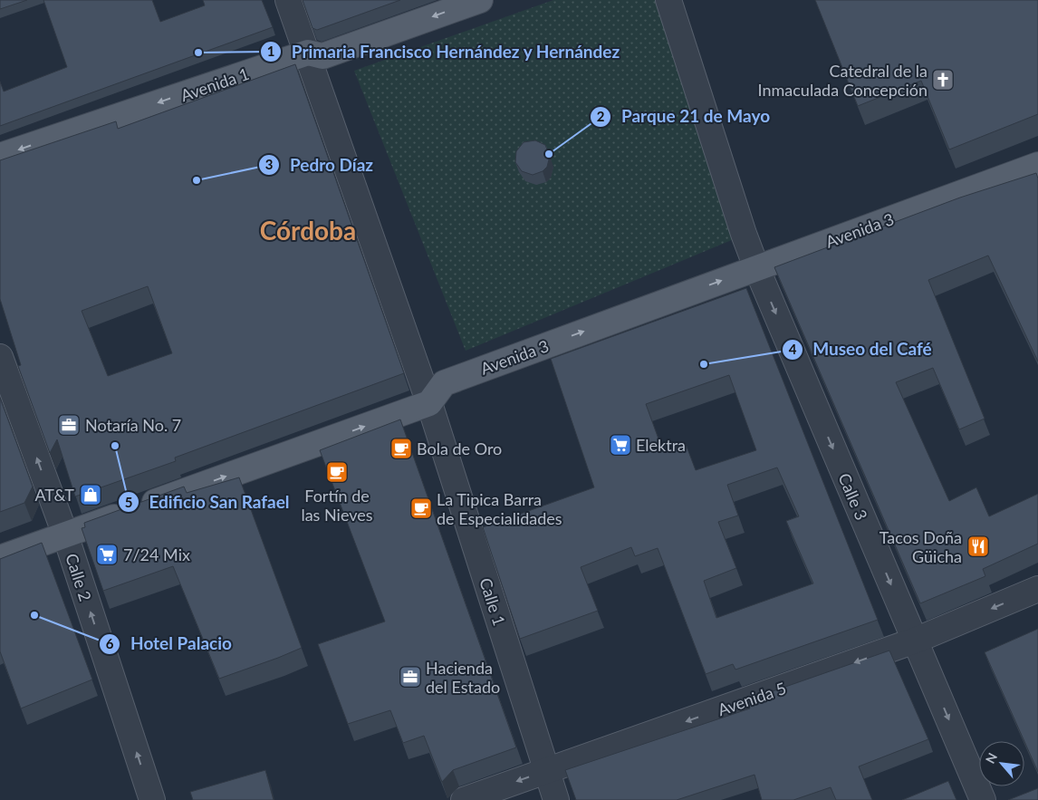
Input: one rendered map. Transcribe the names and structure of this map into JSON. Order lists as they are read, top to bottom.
{
  "streets": {
    "main road": ["Avenida 1", "Avenida 3"],
    "street": [
      "Calle 3",
      "Calle 2",
      "Calle 1",
      "Avenida 5"
    ]
  },
  "crossings": [
    ["Avenida 1", "Calle 1"],
    ["Avenida 3", "Calle 3"],
    ["Avenida 3", "Calle 1"],
    ["Calle 3", "Avenida 5"],
    ["Calle 1", "Avenida 5"]
  ],
  "one_way": [
    "Avenida 1",
    "Avenida 3",
    "Calle 3",
    "Calle 2",
    "Avenida 5"
  ],
  "districts": ["Córdoba"],
  "places": {
    "other": [
      "Primaria Francisco Hernández y Hernández",
      "Parque 21 de Mayo",
      "Pedro Díaz",
      "Museo del Café",
      "Edificio San Rafael",
      "Hotel Palacio"
    ],
    "church": ["Catedral de la Inmaculada Concepción"],
    "office": ["Notaría No. 7", "Hacienda del Estado"],
    "supermarket": ["Elektra", "7/24 Mix"],
    "cafe": ["Bola de Oro", "Fortín de las Nieves", "La Tipica Barra de Especialidades"],
    "shop": ["AT&T"],
    "restaurant": ["Tacos Doña Güicha"]
  },
  "north": "top left"
}
